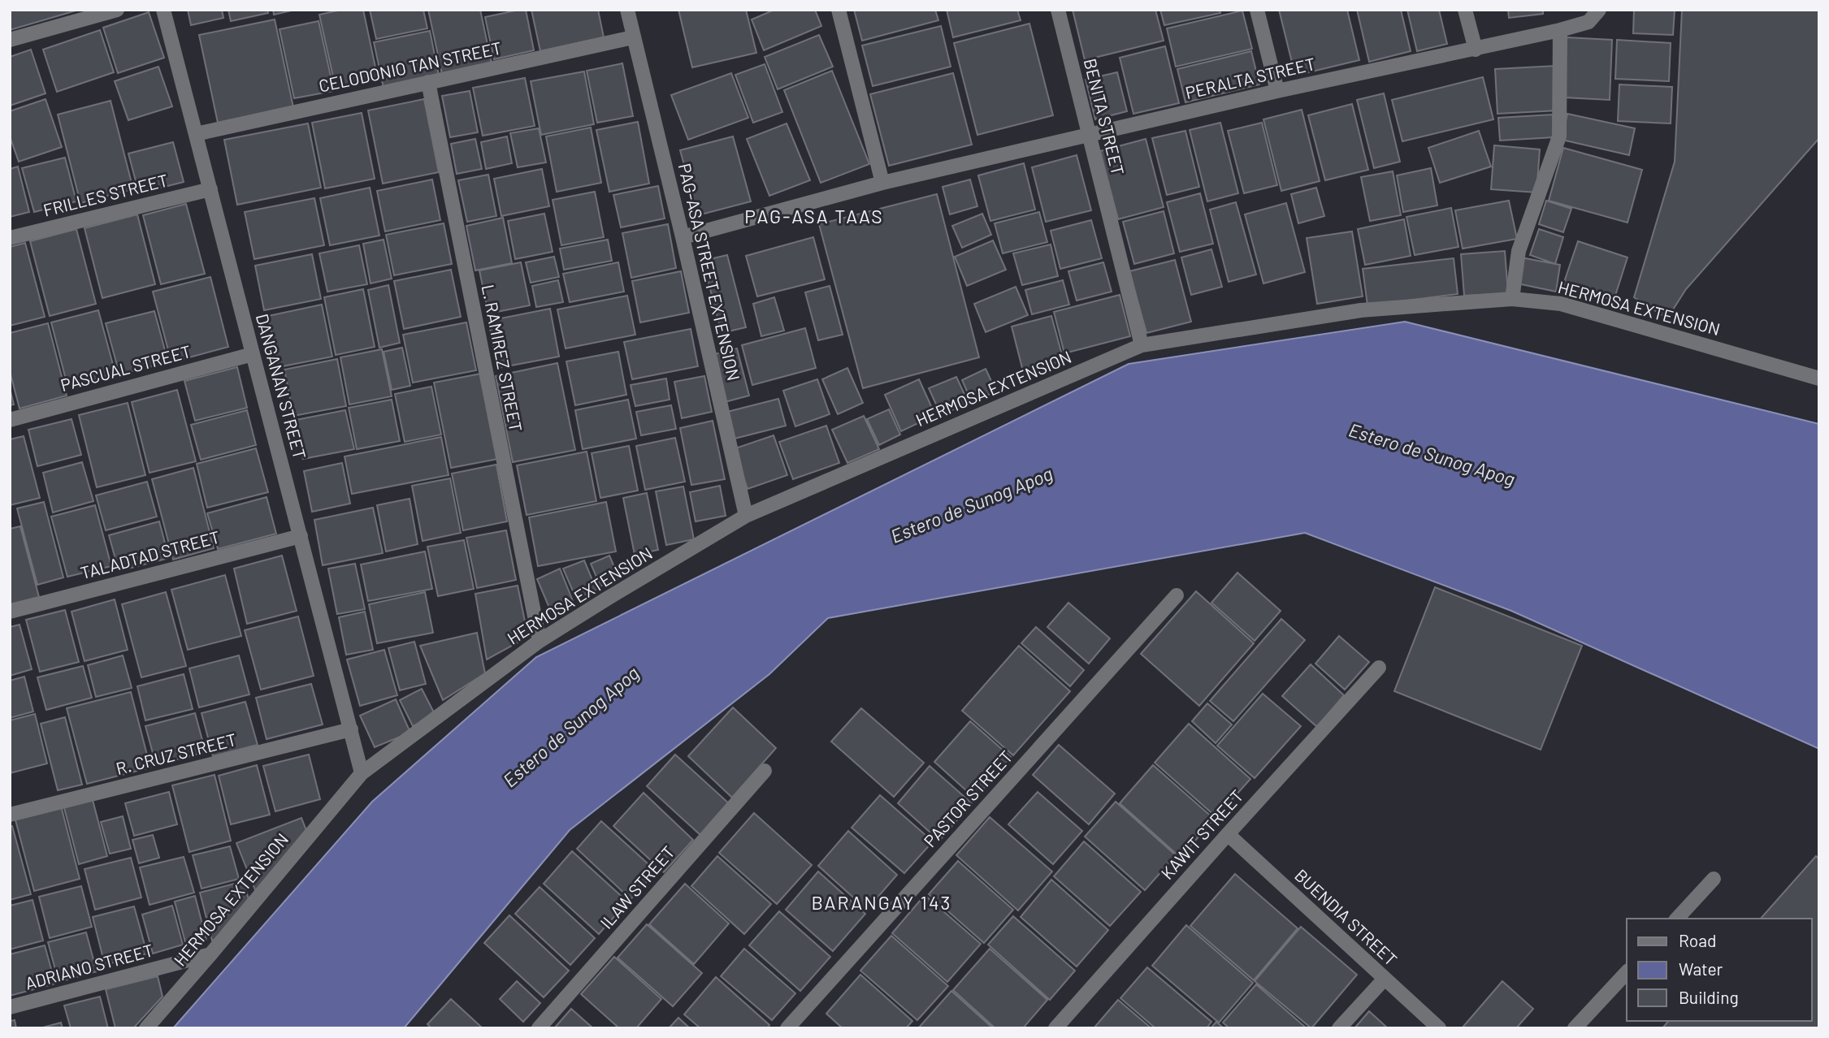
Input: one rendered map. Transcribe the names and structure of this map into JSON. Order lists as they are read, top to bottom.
{
  "streets": {
    "street": [
      "CELODONIO TAN STREET",
      "PERALTA STREET",
      "BENITA STREET",
      "FRILLES STREET",
      "PAG-ASA STREET EXTENSION",
      "HERMOSA EXTENSION",
      "L. RAMIREZ STREET",
      "PASCUAL STREET",
      "DANGANAN STREET",
      "TALADTAD STREET",
      "R. CRUZ STREET",
      "PASTOR STREET",
      "KAWIT STREET",
      "ILAW STREET",
      "BUENDIA STREET",
      "ADRIANO STREET"
    ]
  },
  "crossings": [
    ["CELODONIO TAN STREET", "PAG-ASA STREET EXTENSION"],
    ["CELODONIO TAN STREET", "L. RAMIREZ STREET"],
    ["CELODONIO TAN STREET", "DANGANAN STREET"],
    ["PERALTA STREET", "BENITA STREET"],
    ["PERALTA STREET", "PAG-ASA STREET EXTENSION"],
    ["BENITA STREET", "HERMOSA EXTENSION"],
    ["FRILLES STREET", "DANGANAN STREET"],
    ["PAG-ASA STREET EXTENSION", "HERMOSA EXTENSION"],
    ["HERMOSA EXTENSION", "L. RAMIREZ STREET"],
    ["HERMOSA EXTENSION", "DANGANAN STREET"],
    ["HERMOSA EXTENSION", "ADRIANO STREET"],
    ["PASCUAL STREET", "DANGANAN STREET"],
    ["DANGANAN STREET", "TALADTAD STREET"],
    ["DANGANAN STREET", "R. CRUZ STREET"],
    ["KAWIT STREET", "BUENDIA STREET"]
  ],
  "districts": ["PAG-ASA TAAS", "BARANGAY 143"],
  "water": ["Estero de Sunog Apog"],
  "legend": ["Road", "Water", "Building"]
}
